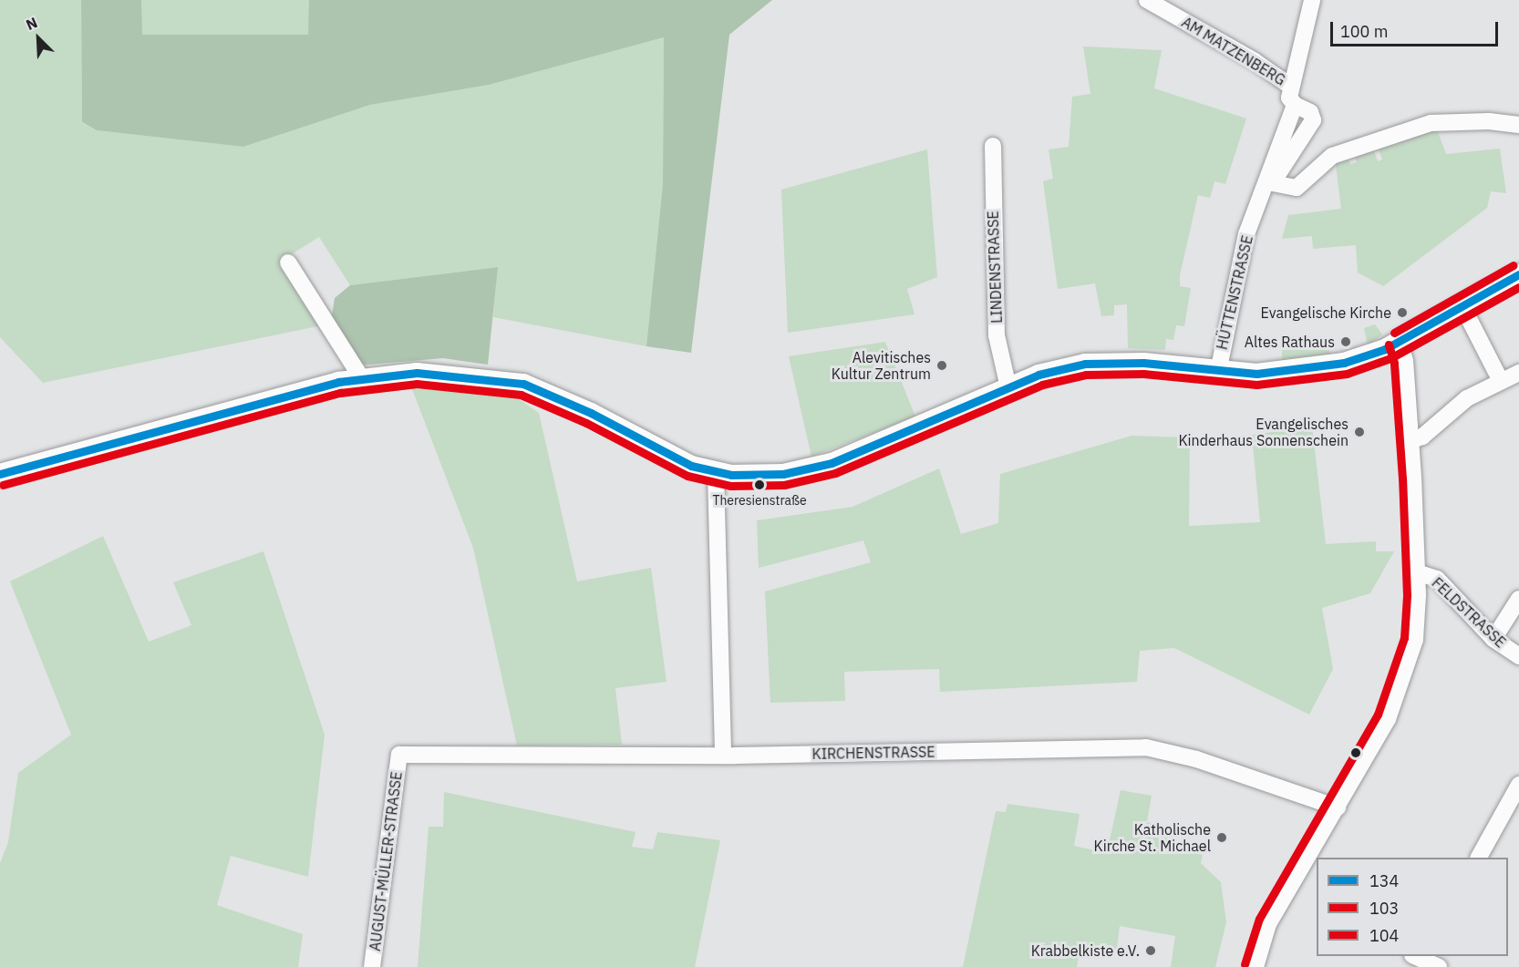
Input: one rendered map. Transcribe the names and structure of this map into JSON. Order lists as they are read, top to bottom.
{
  "streets": {
    "street": [
      "AM MATZENBERG",
      "LINDENSTRASSE",
      "HÜTTENSTRASSE",
      "FELDSTRASSE",
      "KIRCHENSTRASSE",
      "AUGUST-MÜLLER-STRASSE"
    ]
  },
  "crossings": [
    ["AM MATZENBERG", "HÜTTENSTRASSE"],
    ["KIRCHENSTRASSE", "AUGUST-MÜLLER-STRASSE"]
  ],
  "places": [
    "Evangelische Kirche",
    "Altes Rathaus",
    "Alevitisches Kultur Zentrum",
    "Evangelisches Kinderhaus Sonnenschein",
    "Theresienstraße",
    "Katholische Kirche St. Michael",
    "Krabbelkiste e.V."
  ],
  "lines": ["transit line 104", "transit line 134", "transit line 103"],
  "legend": ["134", "103", "104"],
  "scale_bar": "100 m",
  "north": "top left"
}
